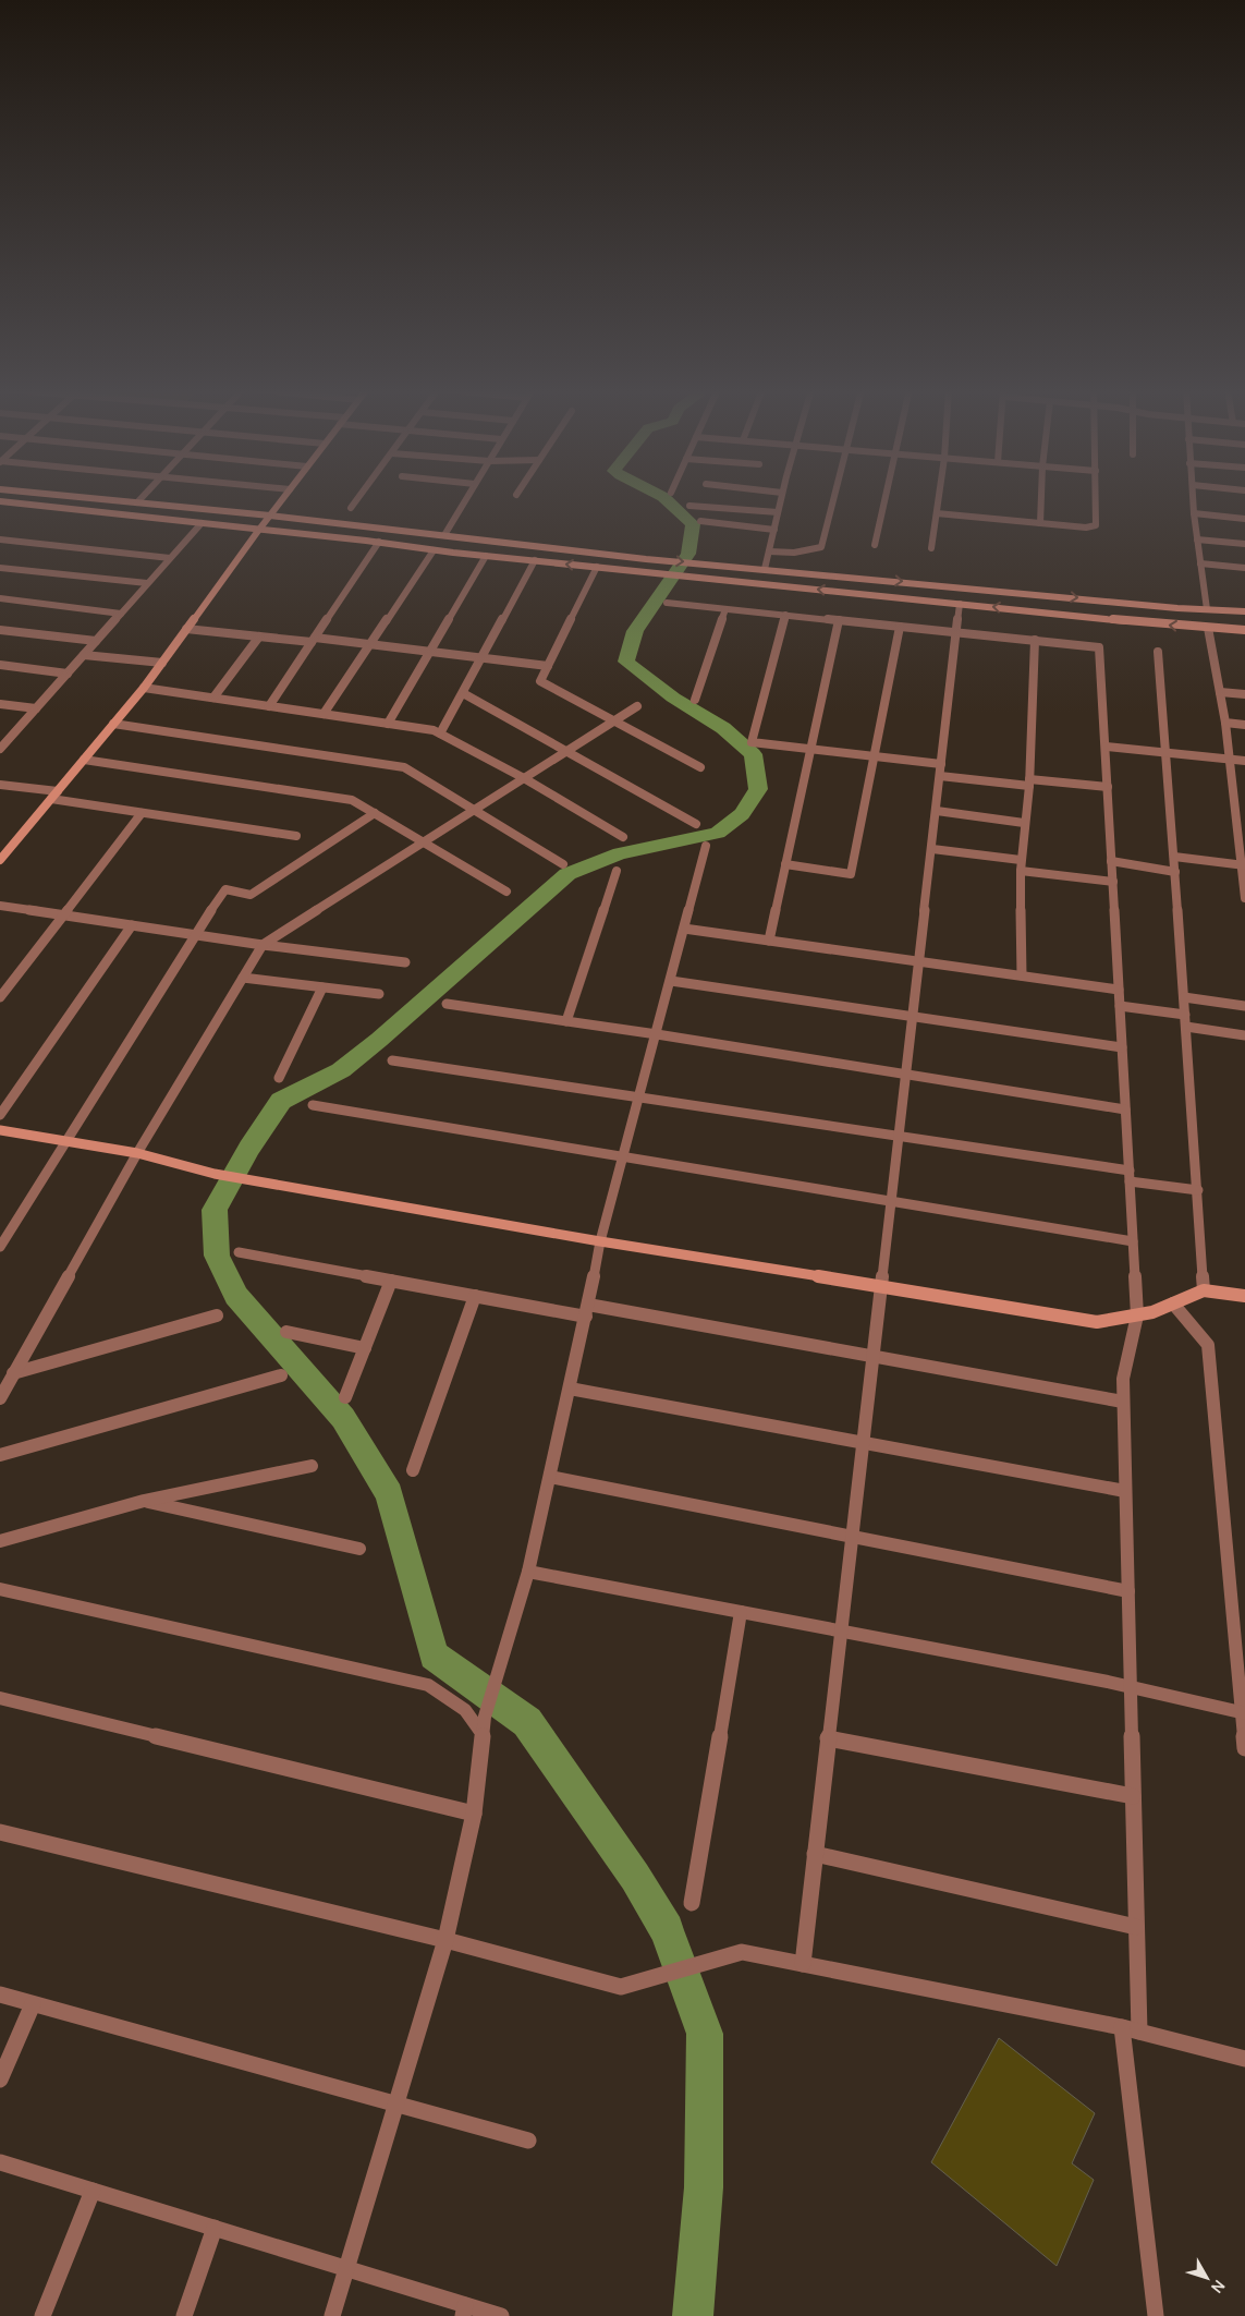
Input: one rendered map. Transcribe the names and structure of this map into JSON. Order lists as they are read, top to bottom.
{
  "north": "bottom right"
}
